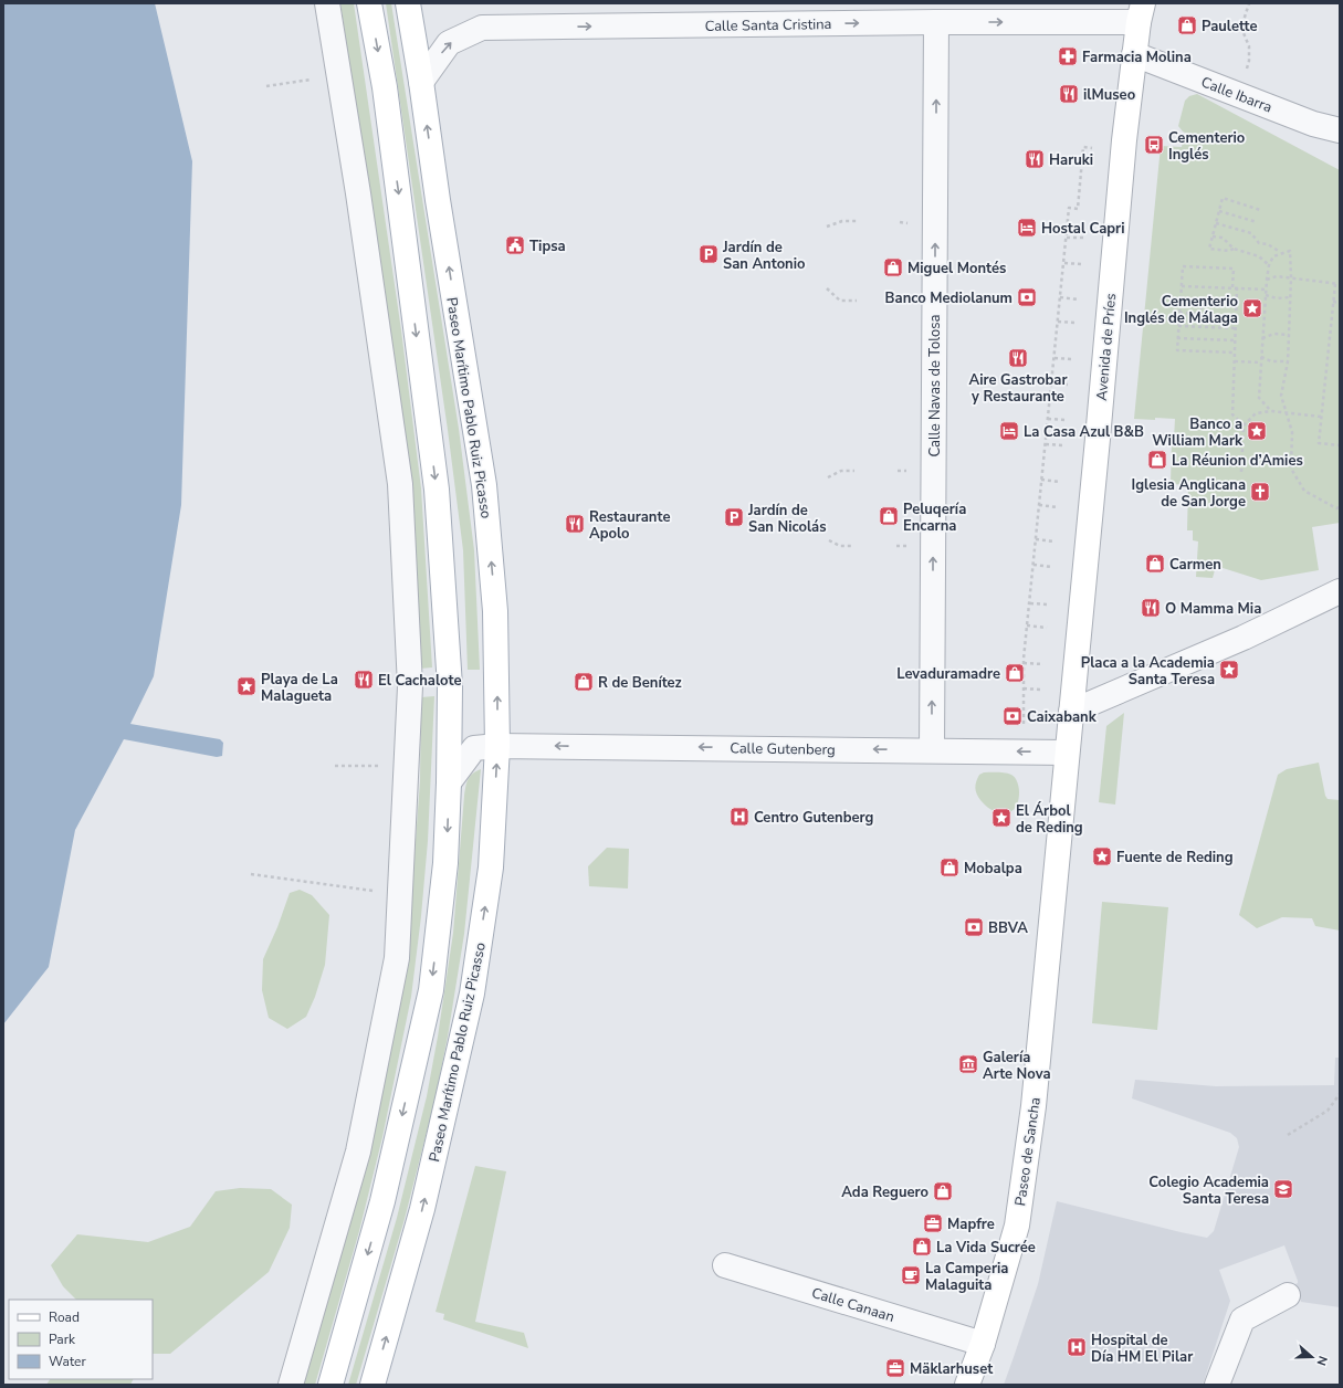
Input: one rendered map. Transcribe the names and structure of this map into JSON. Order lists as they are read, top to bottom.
{
  "streets": {
    "main road": ["Avenida de Príes", "Paseo Marítimo Pablo Ruiz Picasso", "Paseo de Sancha"],
    "street": [
      "Calle Santa Cristina",
      "Calle Ibarra",
      "Calle Navas de Tolosa",
      "Calle Gutenberg",
      "Calle Canaan"
    ]
  },
  "crossings": [
    ["Calle Santa Cristina", "Avenida de Príes"],
    ["Calle Santa Cristina", "Calle Navas de Tolosa"],
    ["Calle Santa Cristina", "Paseo Marítimo Pablo Ruiz Picasso"],
    ["Calle Ibarra", "Avenida de Príes"],
    ["Avenida de Príes", "Calle Gutenberg"],
    ["Avenida de Príes", "Paseo de Sancha"],
    ["Calle Navas de Tolosa", "Calle Gutenberg"],
    ["Paseo Marítimo Pablo Ruiz Picasso", "Calle Gutenberg"],
    ["Calle Gutenberg", "Paseo de Sancha"],
    ["Paseo de Sancha", "Calle Canaan"]
  ],
  "one_way": ["Calle Santa Cristina", "Calle Navas de Tolosa", "Calle Gutenberg"],
  "places": {
    "shop": [
      "Paulette",
      "Miguel Montés",
      "La Réunion d’Amies",
      "Peluqería Encarna",
      "Carmen",
      "Levaduramadre",
      "R de Benítez",
      "Mobalpa",
      "Ada Reguero",
      "La Vida Sucrée"
    ],
    "pharmacy": ["Farmacia Molina"],
    "restaurant": [
      "ilMuseo",
      "Haruki",
      "Aire Gastrobar y Restaurante",
      "Restaurante Apolo",
      "O Mamma Mia",
      "El Cachalote"
    ],
    "bus stop": ["Cementerio Inglés"],
    "hotel": ["Hostal Capri", "La Casa Azul B&B"],
    "public building": ["Tipsa"],
    "parking": ["Jardín de San Antonio", "Jardín de San Nicolás"],
    "bank": ["Banco Mediolanum", "Caixabank", "BBVA"],
    "place": [
      "Cementerio Inglés de Málaga",
      "Banco a William Mark",
      "Placa a la Academia Santa Teresa",
      "Playa de La Malagueta",
      "El Árbol de Reding",
      "Fuente de Reding"
    ],
    "church": ["Iglesia Anglicana de San Jorge"],
    "hospital": ["Centro Gutenberg", "Hospital de Día HM El Pilar"],
    "museum": ["Galería Arte Nova"],
    "school or university": ["Colegio Academia Santa Teresa"],
    "office": ["Mapfre", "Mäklarhuset"],
    "cafe": ["La Camperia Malaguita"]
  },
  "legend": ["Road", "Park", "Water"],
  "north": "right"
}
